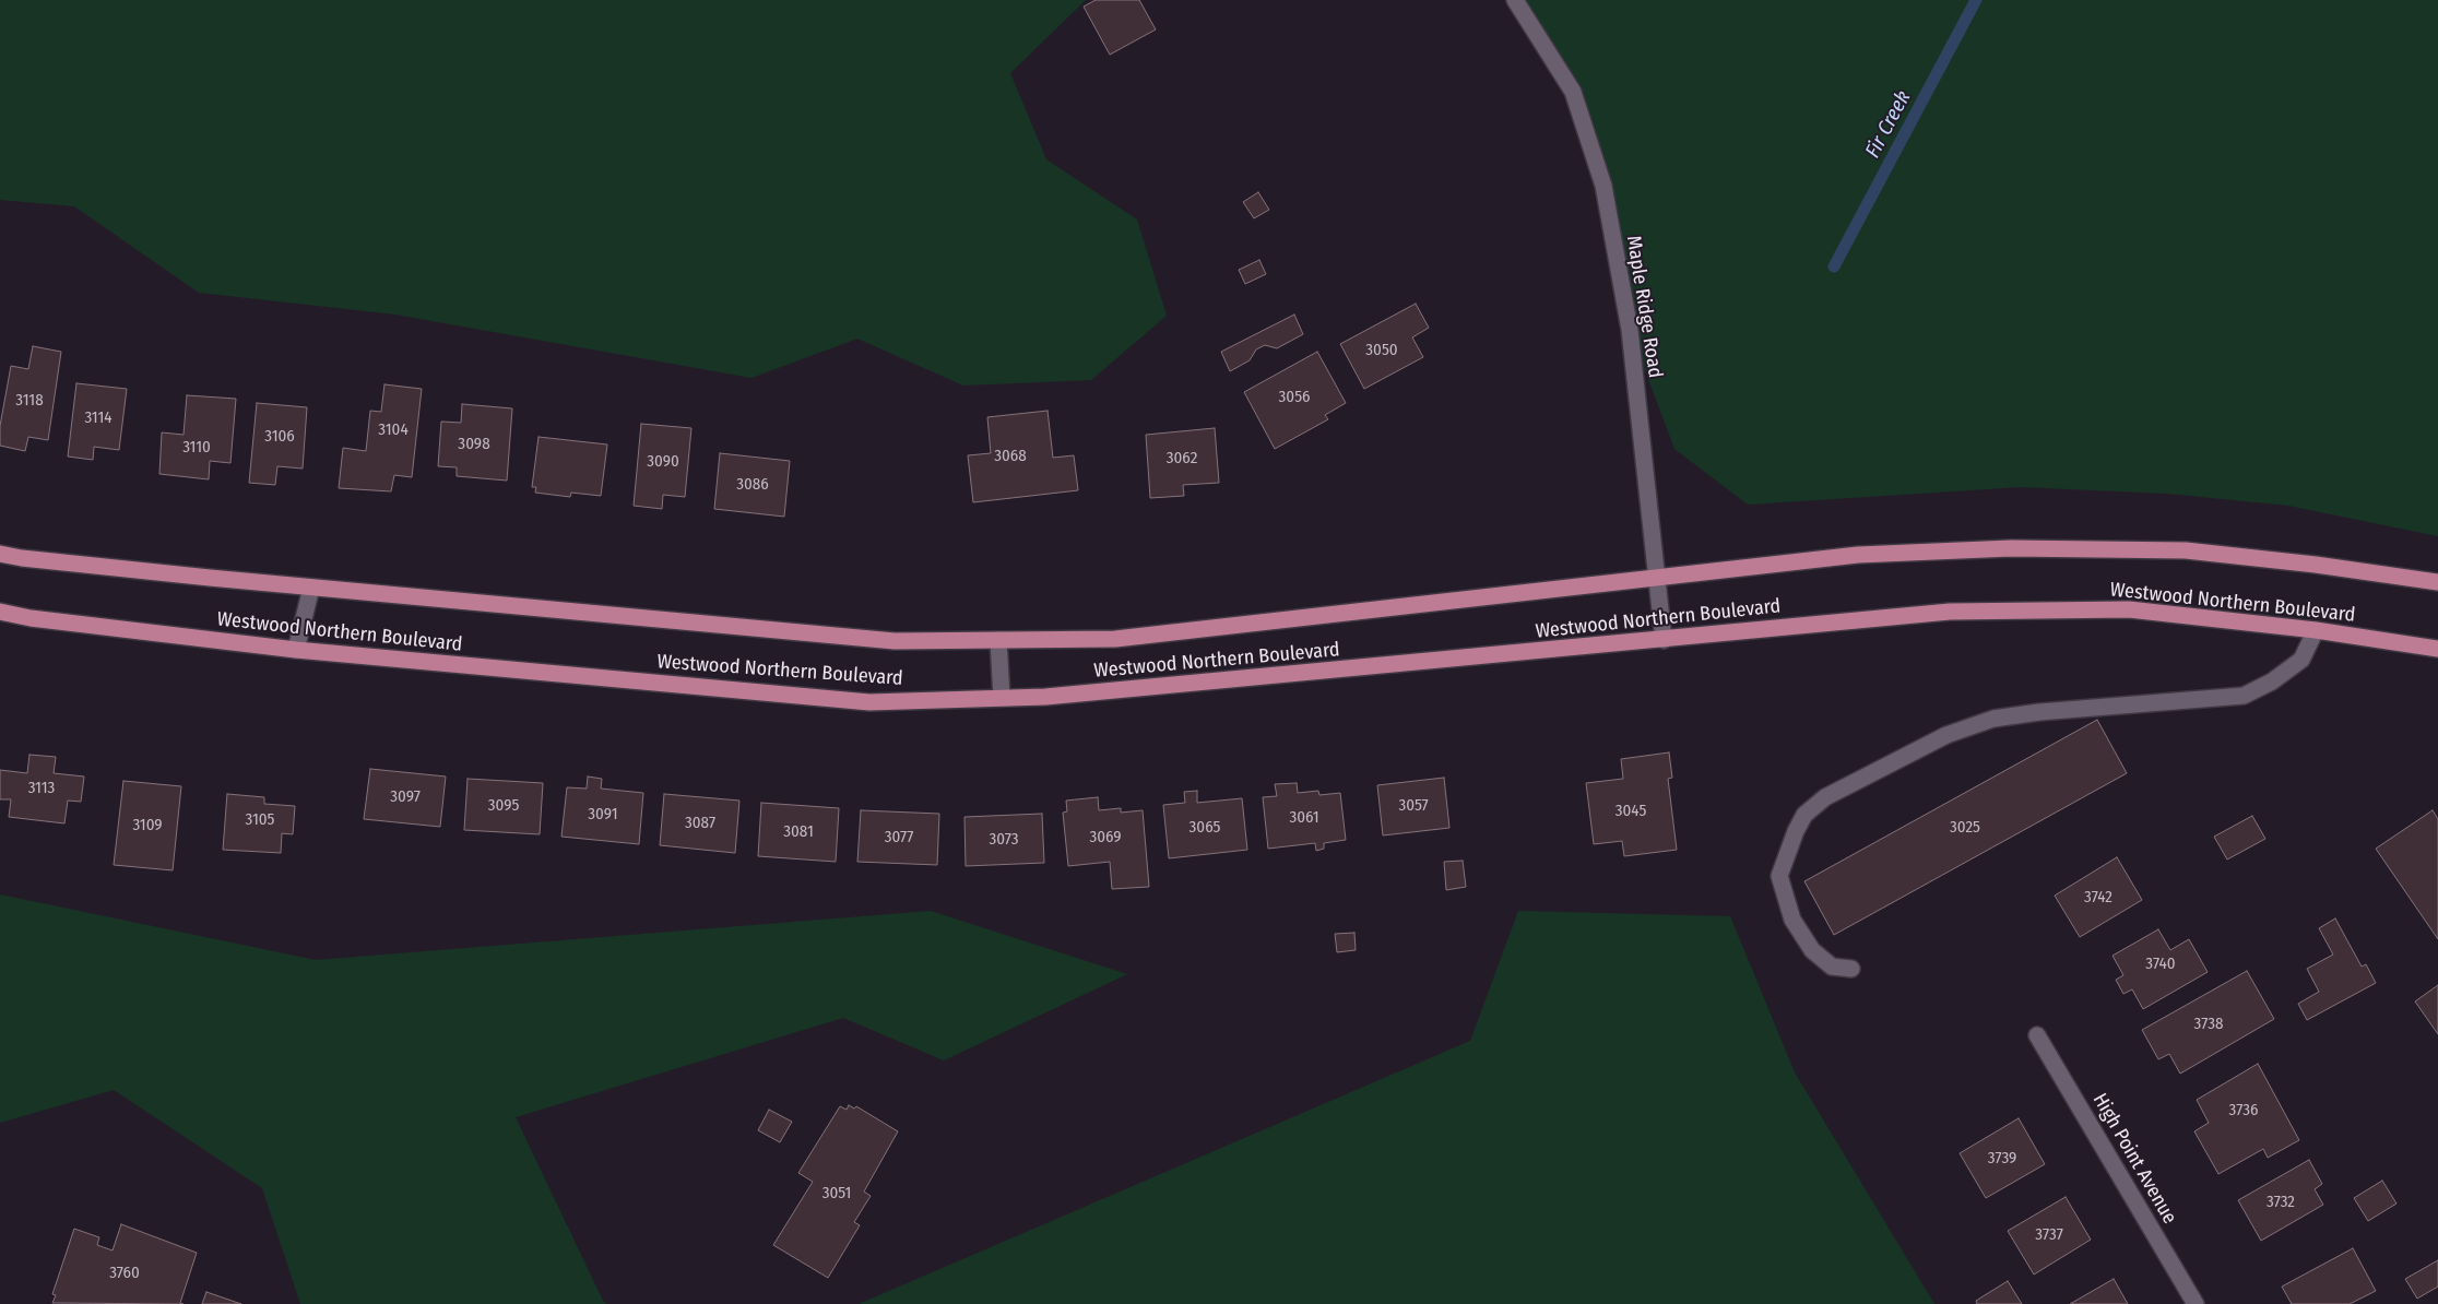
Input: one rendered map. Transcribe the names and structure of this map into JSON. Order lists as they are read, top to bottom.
{
  "streets": {
    "main road": ["Westwood Northern Boulevard"],
    "street": ["Maple Ridge Road", "High Point Avenue"]
  },
  "crossings": [
    ["Maple Ridge Road", "Westwood Northern Boulevard"]
  ],
  "water": ["Fir Creek"],
  "house_numbers": [
    "3050",
    "3056",
    "3118",
    "3114",
    "3104",
    "3106",
    "3098",
    "3110",
    "3068",
    "3062",
    "3090",
    "3086",
    "3113",
    "3097",
    "3095",
    "3057",
    "3045",
    "3091",
    "3061",
    "3105",
    "3087",
    "3109",
    "3065",
    "3025",
    "3081",
    "3077",
    "3069",
    "3073",
    "3742",
    "3740",
    "3738",
    "3736",
    "3739",
    "3051",
    "3732",
    "3737",
    "3760"
  ]
}
